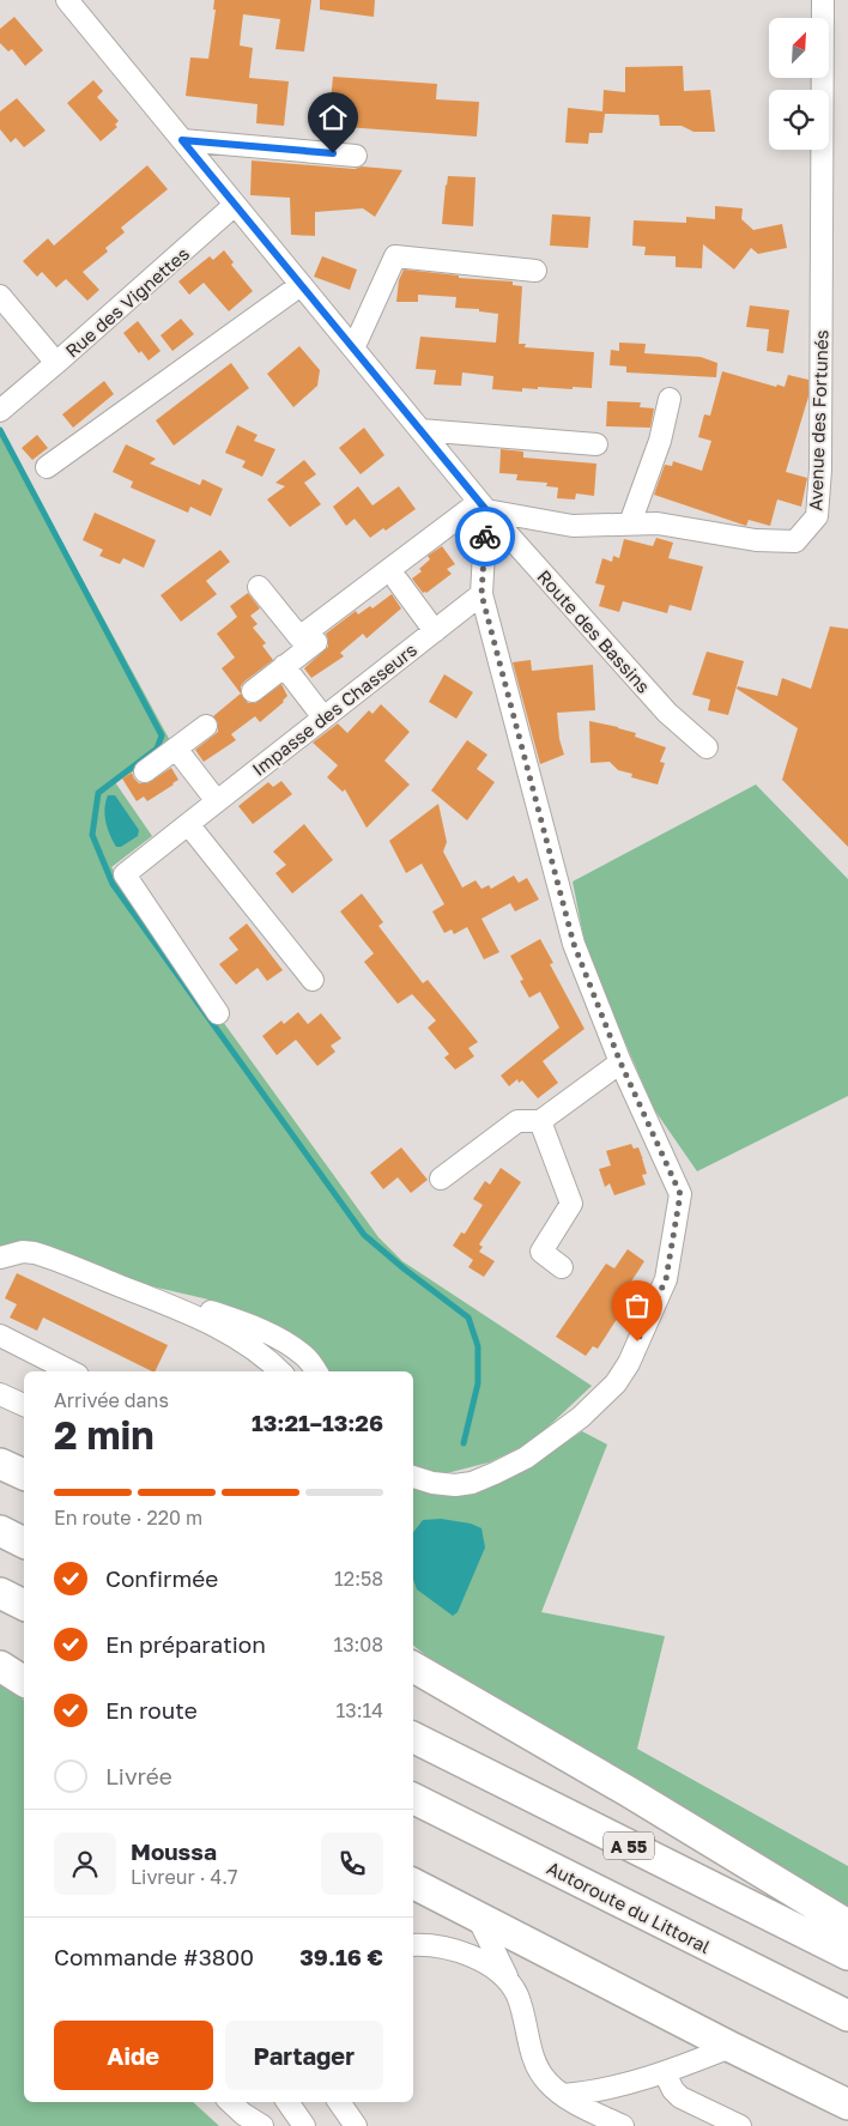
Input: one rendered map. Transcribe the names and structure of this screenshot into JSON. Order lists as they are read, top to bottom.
{
  "streets": {
    "highway": ["A 55", "Autoroute du Littoral"],
    "street": [
      "Rue des Vignettes",
      "Avenue des Fortunés",
      "Route des Bassins",
      "Impasse des Chasseurs"
    ]
  },
  "crossings": [
    ["Avenue des Fortunés", "Route des Bassins"]
  ],
  "north": "top right",
  "page": {
    "heading": ["2 min", "Arrivée dans", "13:21–13:26"],
    "panel": [
      "Moussa",
      "Livreur · 4.7",
      "Commande #3800",
      "39.16 €"
    ],
    "bar": "En route · 220 m",
    "list": [
      ["Confirmée", "12:58"],
      ["En préparation", "13:08"],
      ["En route", "13:14"],
      "Livrée"
    ],
    "buttons": ["Aide", "Partager"]
  }
}
